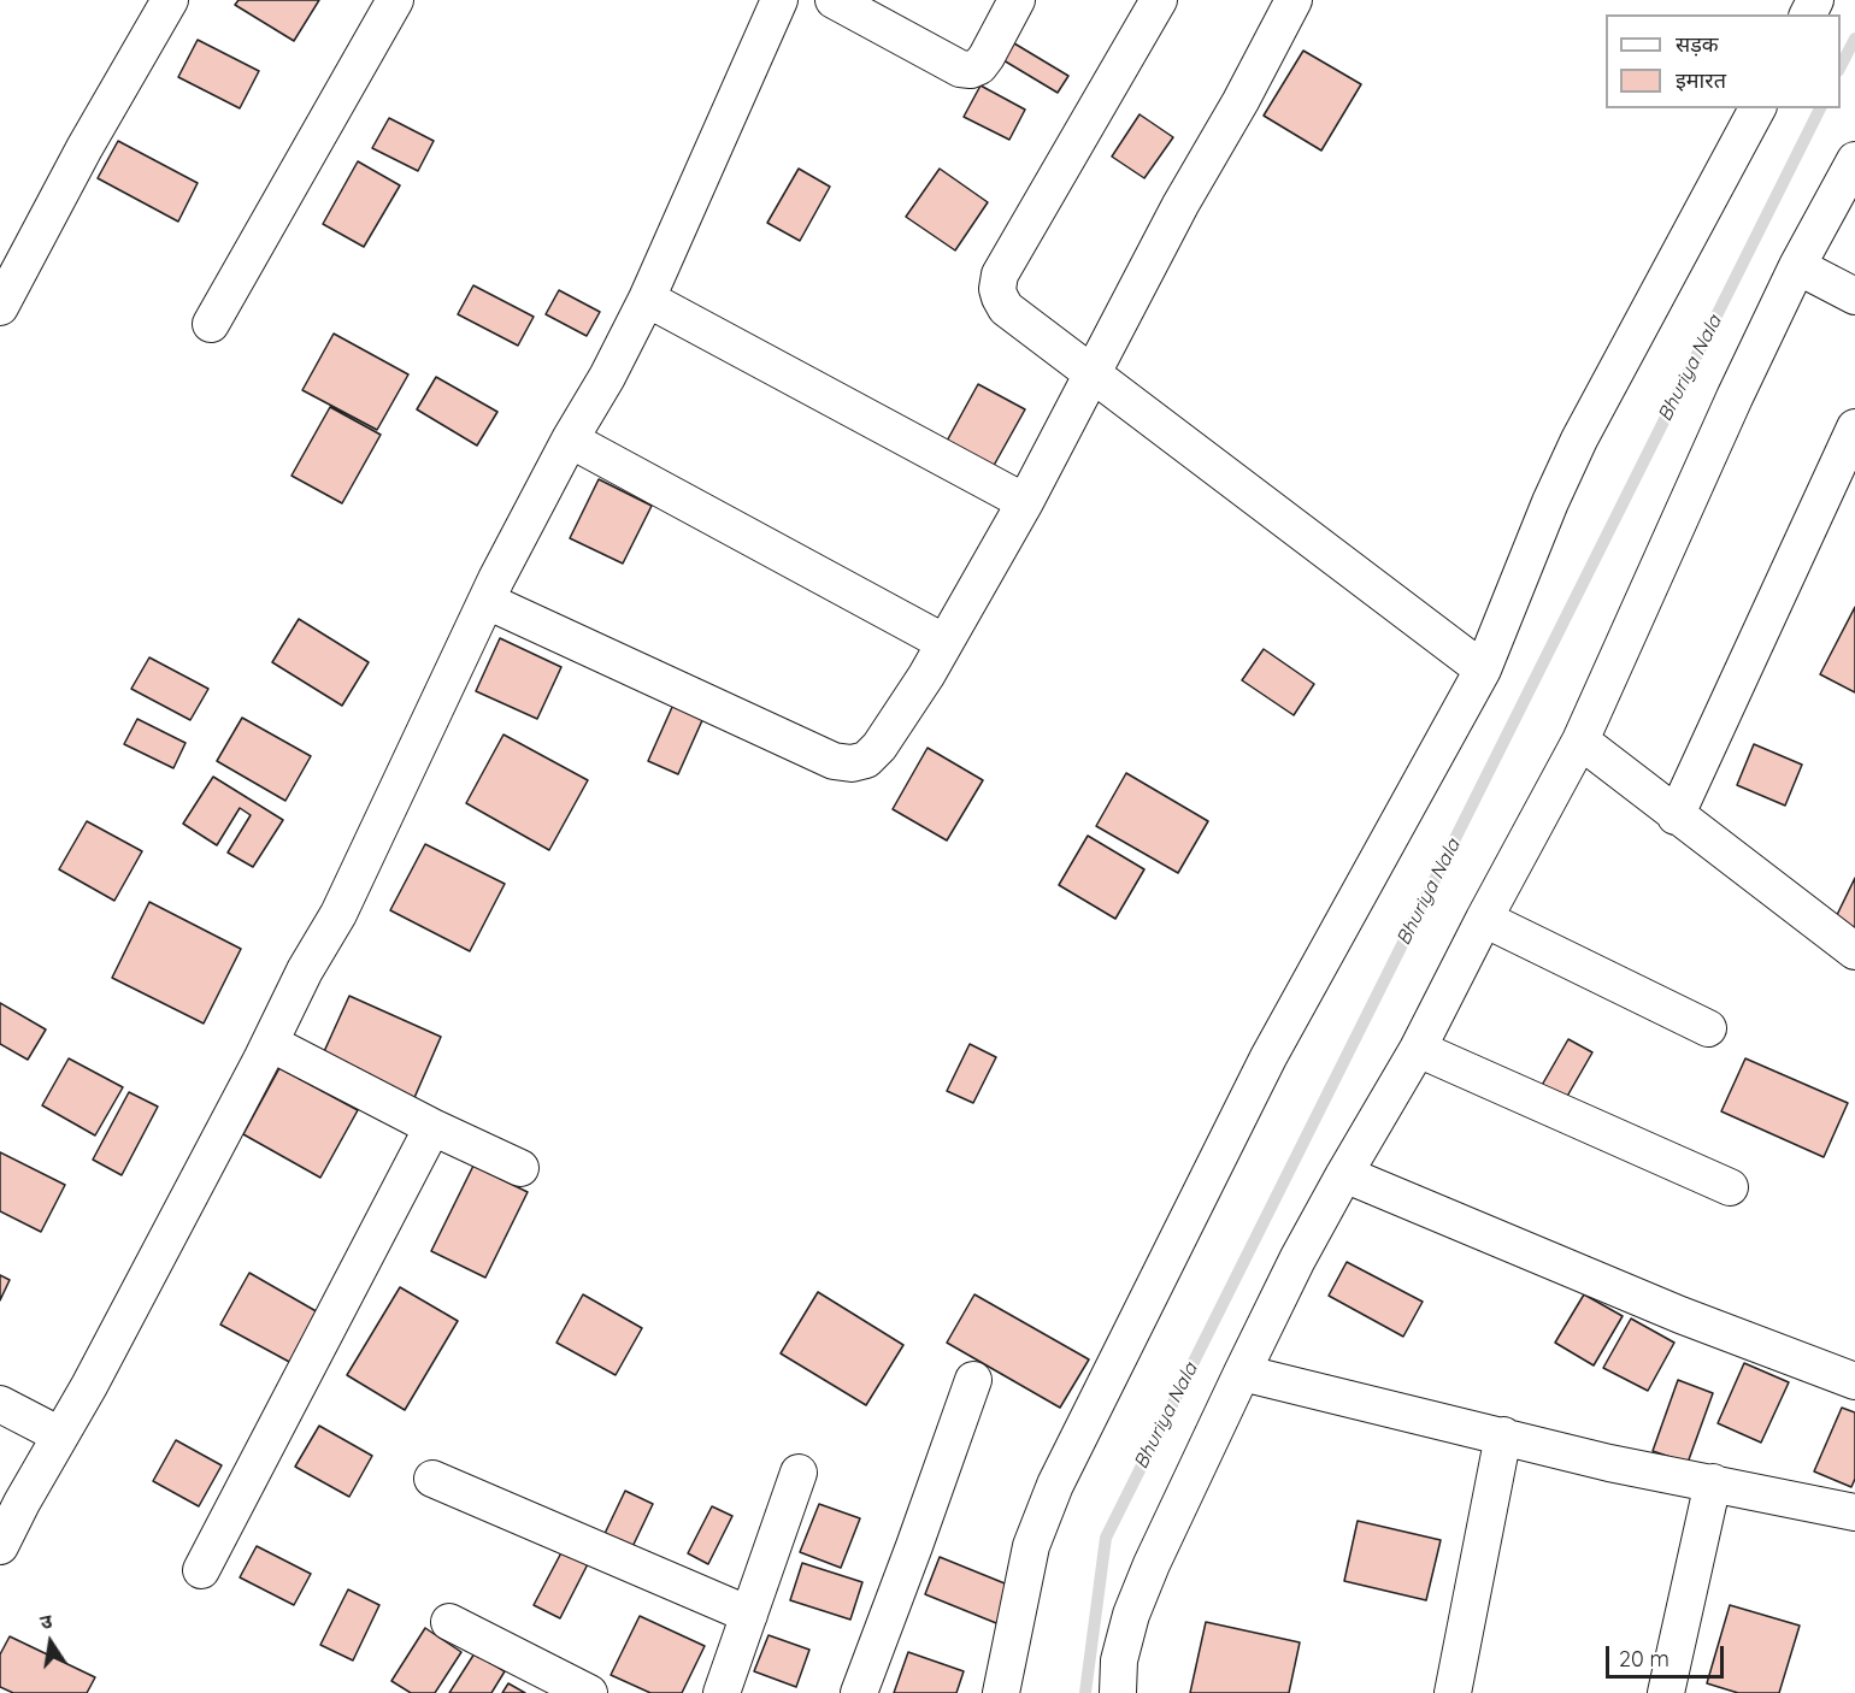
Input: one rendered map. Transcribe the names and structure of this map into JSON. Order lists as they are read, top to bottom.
{
  "water": ["Bhuriya Nala"],
  "legend": ["सड़क", "इमारत"],
  "scale_bar": "20 m",
  "north": "top"
}
